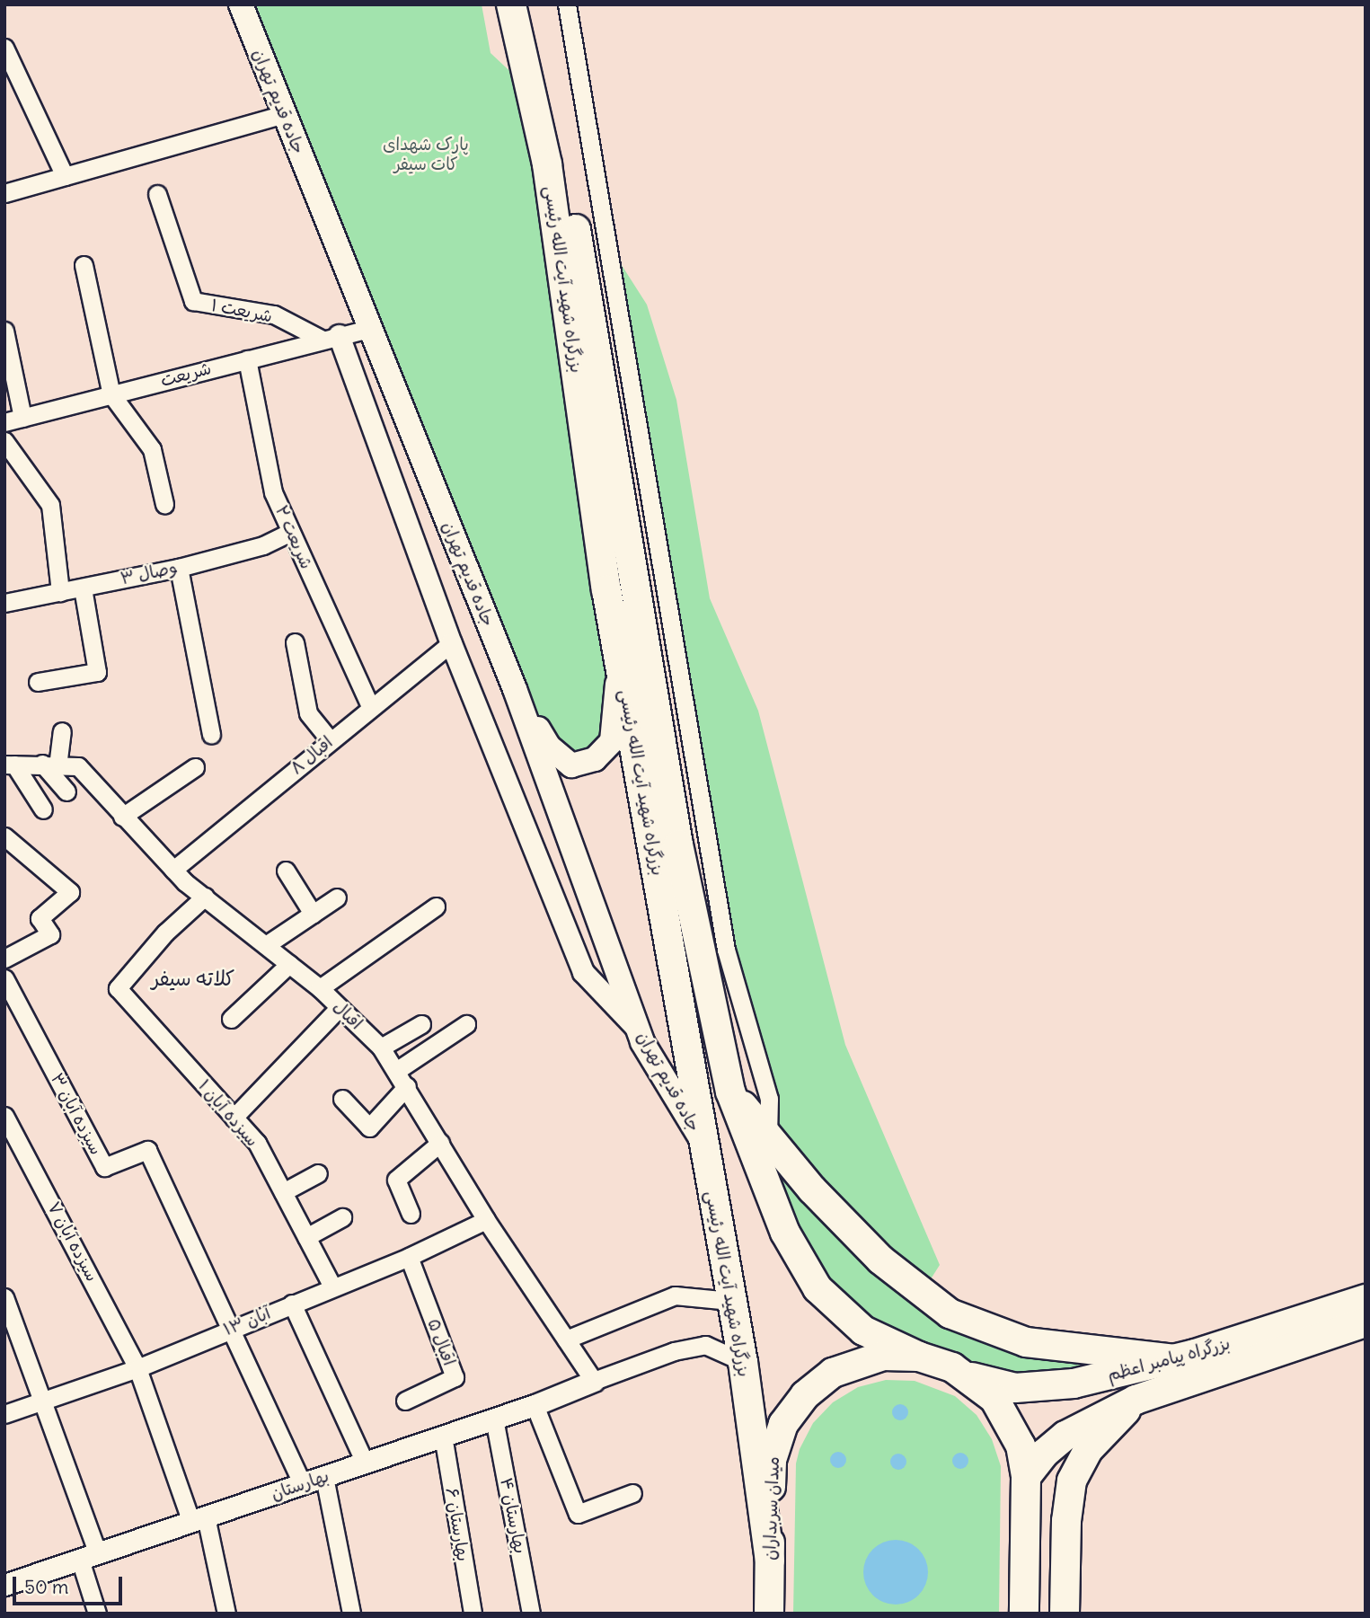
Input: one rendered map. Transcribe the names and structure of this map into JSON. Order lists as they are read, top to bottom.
{
  "streets": {
    "highway": ["بزرگراه شهید آیت الله رئیسی", "بزرگراه پیامبر اعظم", "میدان سربداران"],
    "main road": ["جاده قدیم تهران"],
    "street": [
      "شریعت ۱",
      "شریعت",
      "شریعت ۲",
      "وصال ۳",
      "اقبال ۸",
      "اقبال",
      "سیزده آبان ۱",
      "سیزده آبان ۳",
      "سیزده آبان ۷",
      "۱۳ آبان",
      "اقبال ۵",
      "بهارستان",
      "بهارستان ۴",
      "بهارستان ۶"
    ]
  },
  "crossings": [
    ["جاده قدیم تهران", "بزرگراه شهید آیت الله رئیسی"],
    ["جاده قدیم تهران", "شریعت"],
    ["بزرگراه شهید آیت الله رئیسی", "میدان سربداران"],
    ["شریعت ۱", "شریعت"],
    ["شریعت", "شریعت ۲"],
    ["شریعت ۲", "وصال ۳"],
    ["شریعت ۲", "اقبال ۸"],
    ["اقبال ۸", "اقبال"],
    ["اقبال", "سیزده آبان ۱"],
    ["اقبال", "۱۳ آبان"],
    ["اقبال", "بهارستان"],
    ["سیزده آبان ۱", "۱۳ آبان"],
    ["سیزده آبان ۳", "۱۳ آبان"],
    ["سیزده آبان ۷", "۱۳ آبان"],
    ["سیزده آبان ۷", "بهارستان"],
    ["۱۳ آبان", "اقبال ۵"],
    ["بزرگراه پیامبر اعظم", "میدان سربداران"],
    ["بهارستان", "بهارستان ۴"],
    ["بهارستان", "بهارستان ۶"]
  ],
  "districts": ["کلاته سیفر"],
  "parks": ["پارک شهدای کات سیفر"],
  "scale_bar": "50 m"
}
